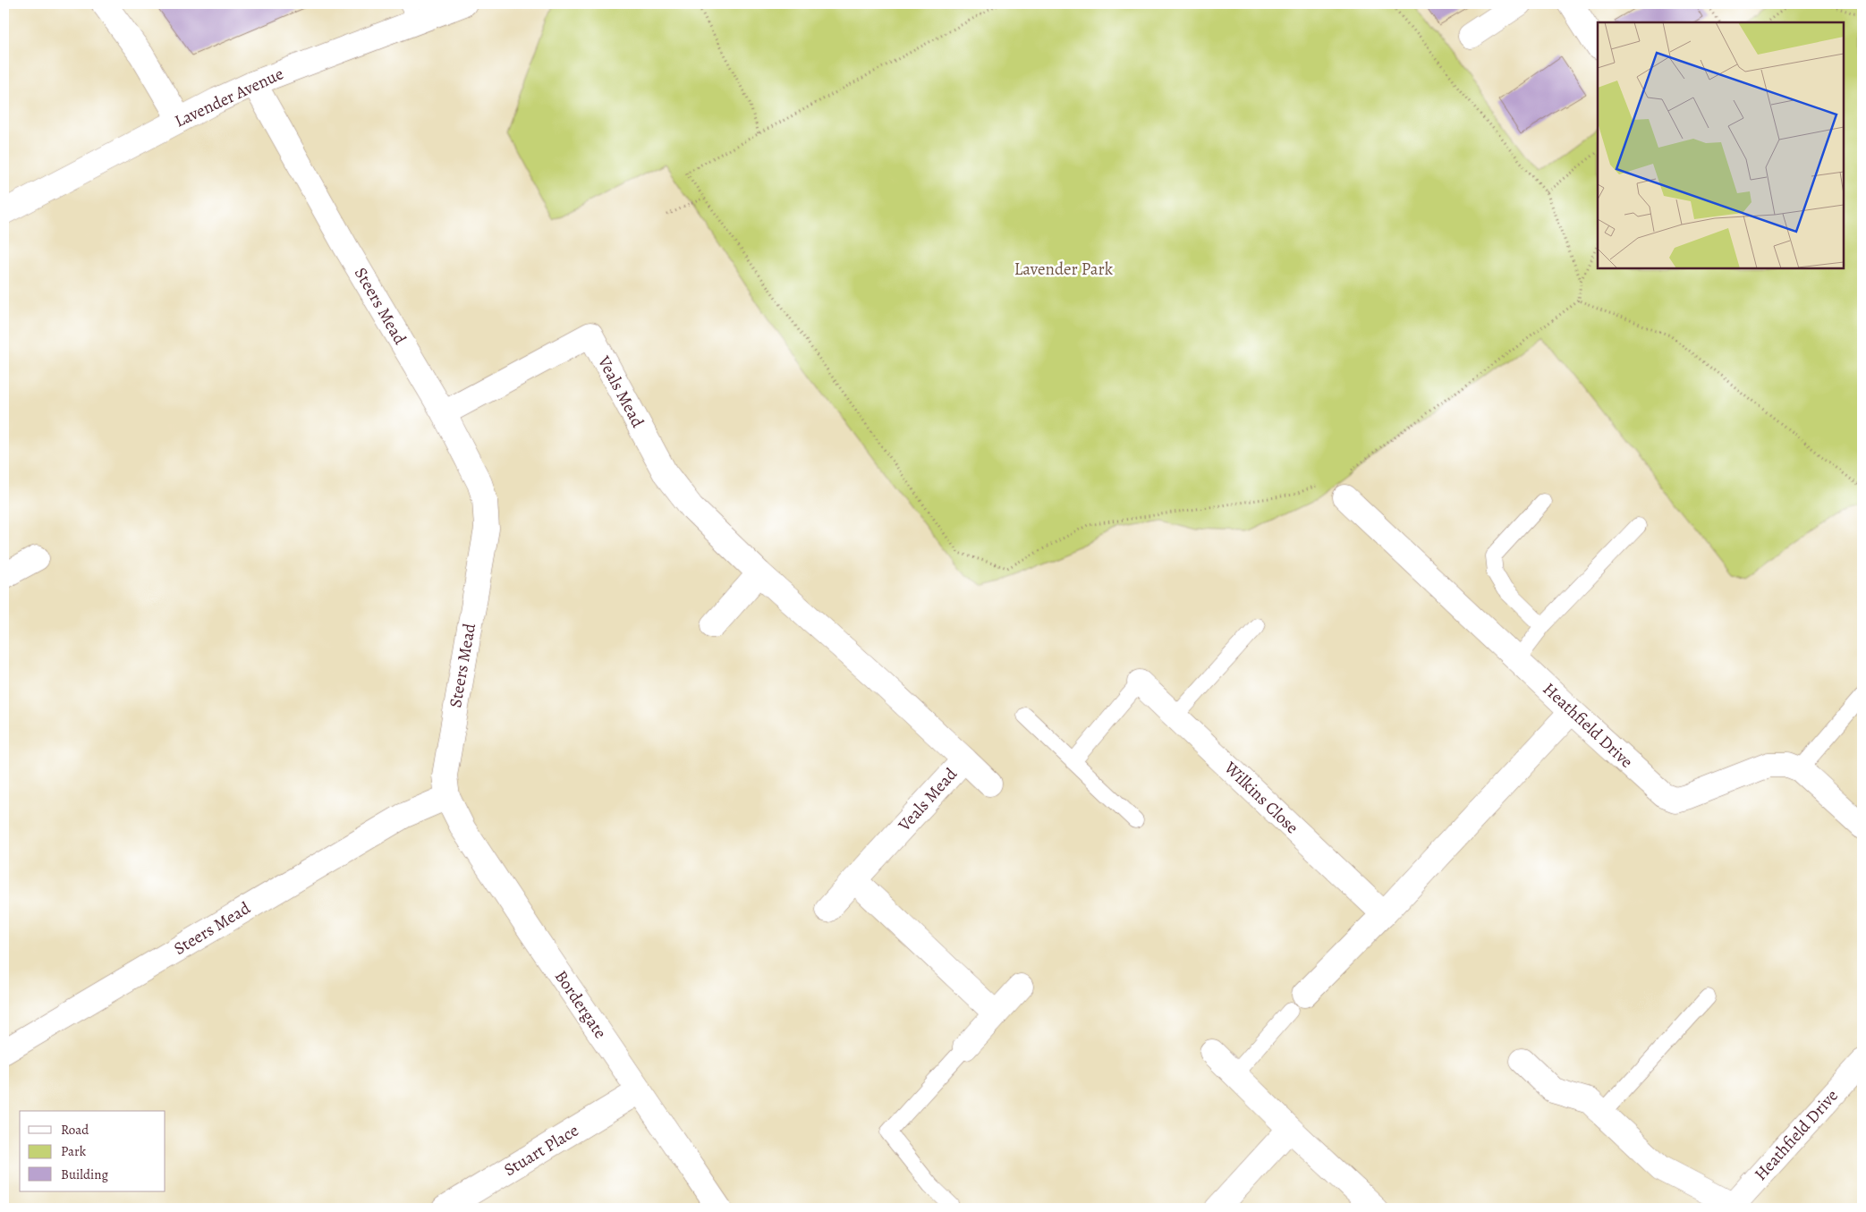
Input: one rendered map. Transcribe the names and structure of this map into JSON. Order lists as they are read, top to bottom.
{
  "streets": {
    "street": [
      "Lavender Avenue",
      "Steers Mead",
      "Veals Mead",
      "Heathfield Drive",
      "Wilkins Close",
      "Bordergate",
      "Stuart Place"
    ]
  },
  "crossings": [
    ["Lavender Avenue", "Steers Mead"],
    ["Steers Mead", "Veals Mead"],
    ["Steers Mead", "Bordergate"],
    ["Bordergate", "Stuart Place"]
  ],
  "parks": ["Lavender Park"],
  "legend": ["Road", "Park", "Building"]
}
